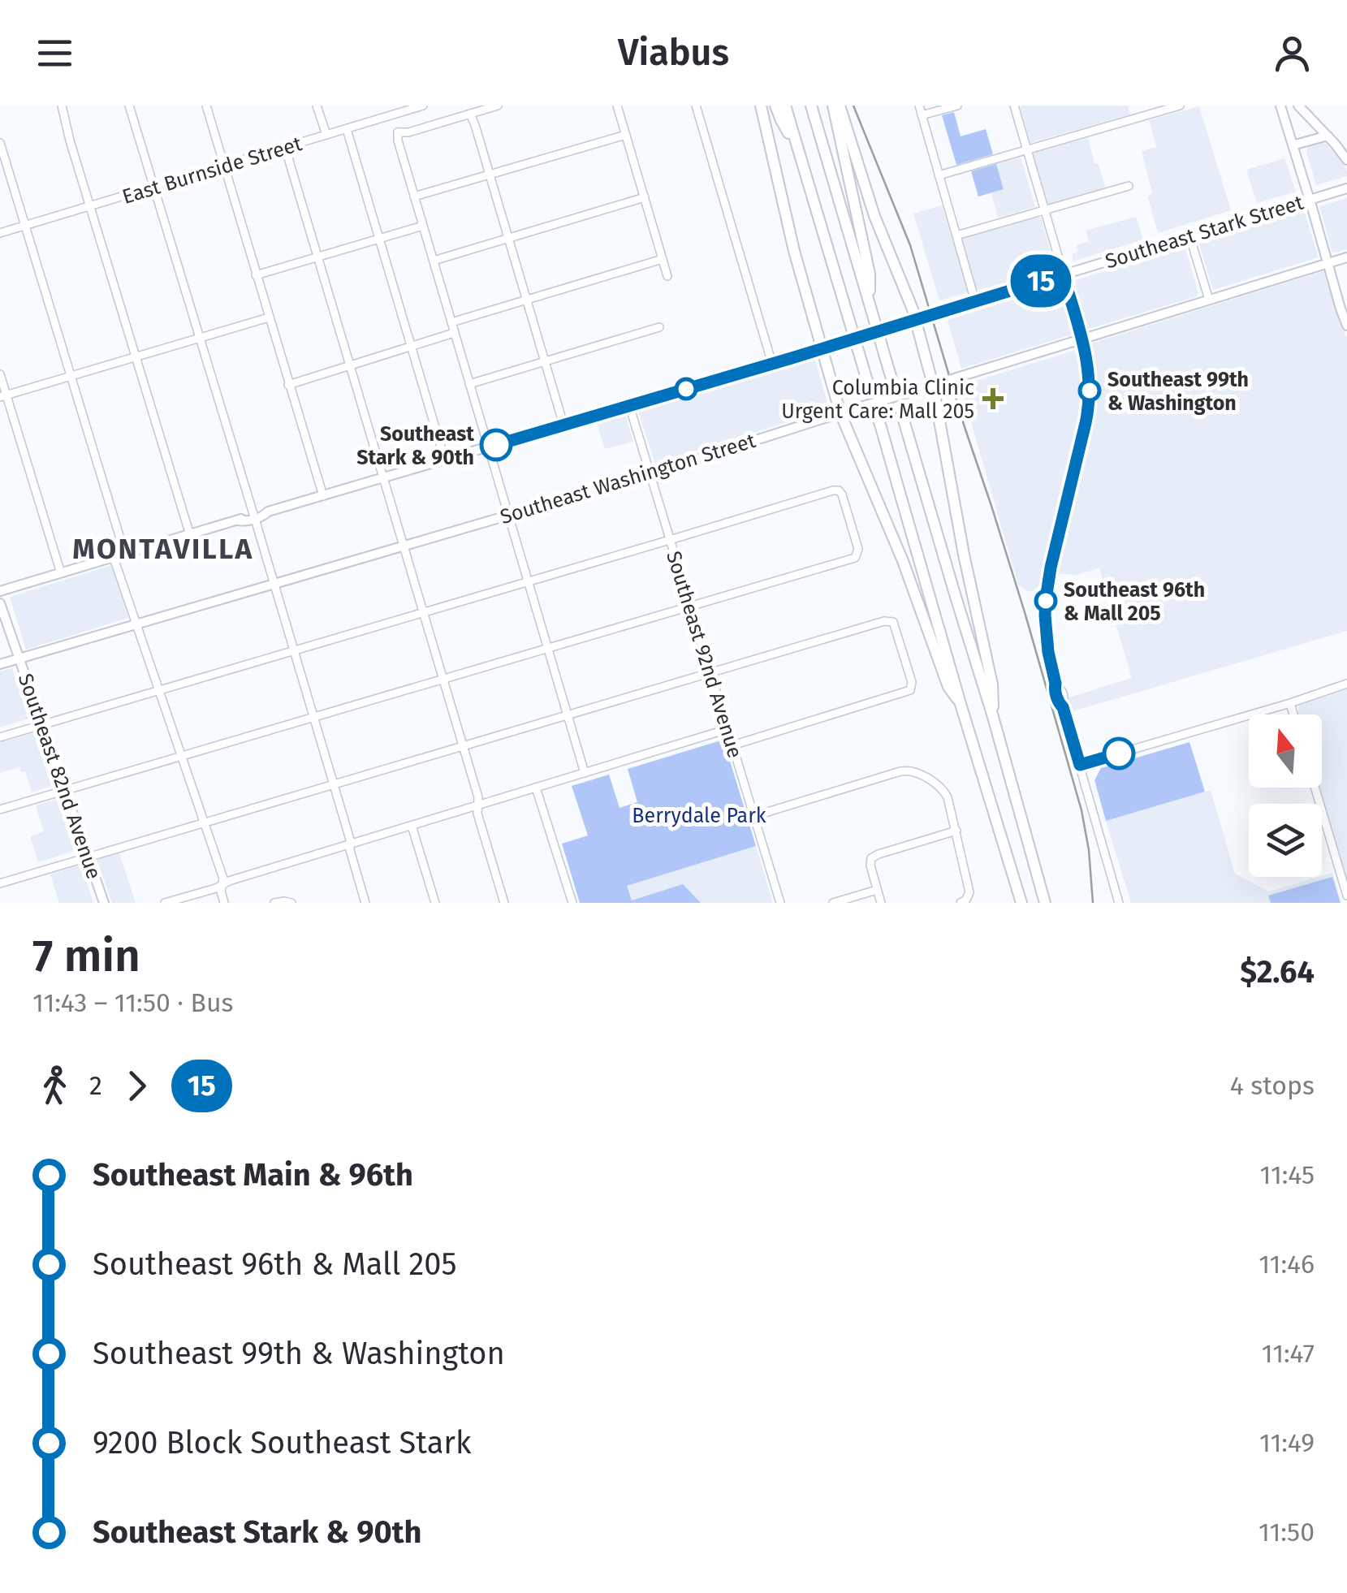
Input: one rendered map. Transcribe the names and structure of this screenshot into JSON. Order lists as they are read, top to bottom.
{
  "streets": {
    "main road": ["Southeast Stark Street", "Southeast Washington Street", "Southeast 82nd Avenue"],
    "street": ["East Burnside Street", "Southeast 92nd Avenue"]
  },
  "crossings": [
    ["Southeast Stark Street", "Southeast 92nd Avenue"],
    ["Southeast Washington Street", "Southeast 92nd Avenue"],
    ["Southeast Washington Street", "Southeast 82nd Avenue"]
  ],
  "districts": ["MONTAVILLA"],
  "parks": ["Berrydale Park"],
  "places": {
    "other": ["Southeast 99th & Washington", "Southeast Stark & 90th", "Southeast 96th & Mall 205"],
    "health": ["Columbia Clinic Urgent Care: Mall 205"]
  },
  "lines": ["bus line 15"],
  "north": "top",
  "page": {
    "header": "Viabus",
    "on_map": "15",
    "heading": ["7 min", "11:43 – 11:50 · Bus", "$2.64"],
    "legs": ["2", "15", "4 stops"],
    "list": [
      {
        "name": "Southeast Main & 96th",
        "value": "11:45"
      },
      {
        "name": "Southeast 96th & Mall 205",
        "value": "11:46"
      },
      {
        "name": "Southeast 99th & Washington",
        "value": "11:47"
      },
      {
        "name": "9200 Block Southeast Stark",
        "value": "11:49"
      },
      {
        "name": "Southeast Stark & 90th",
        "value": "11:50"
      }
    ]
  }
}
